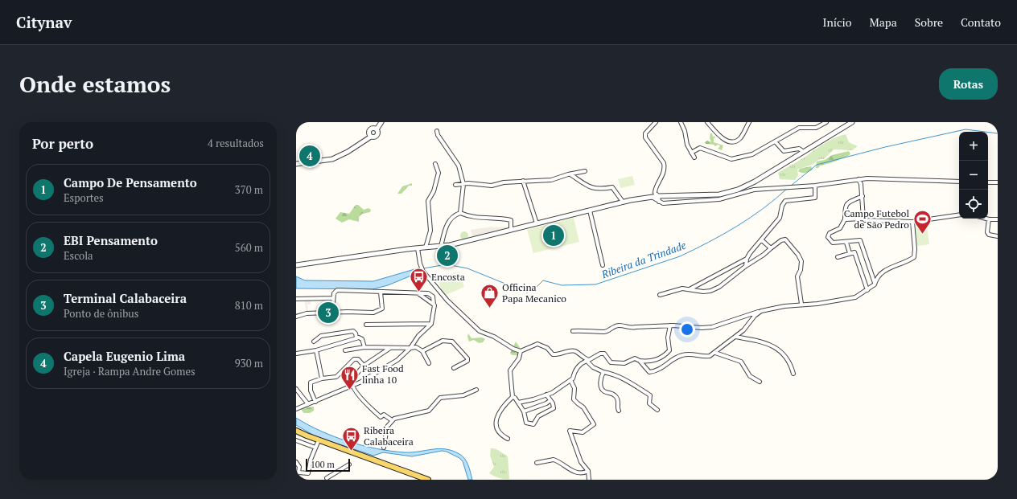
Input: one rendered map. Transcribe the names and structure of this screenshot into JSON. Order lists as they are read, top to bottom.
{
  "water": ["Ribeira da Trindade"],
  "places": {
    "sports": ["Campo Futebol de São Pedro"],
    "bus stop": ["Encosta", "Ribeira Calabaceira"],
    "shop": ["Officina Papa Mecanico"],
    "restaurant": ["Fast Food linha 10"]
  },
  "scale_bar": "100 m",
  "page": {
    "header": "Citynav",
    "nav": [
      "Início",
      "Mapa",
      "Sobre",
      "Contato"
    ],
    "buttons": "Rotas",
    "title": "Onde estamos",
    "heading": ["Por perto", "4 resultados"],
    "map_buttons": ["+", "−"],
    "pins": [
      "4",
      "1",
      "2",
      "3"
    ],
    "list": [
      {
        "mark": "1",
        "name": "Campo De Pensamento",
        "note": "Esportes",
        "value": "370 m"
      },
      {
        "mark": "2",
        "name": "EBI Pensamento",
        "note": "Escola",
        "value": "560 m"
      },
      {
        "mark": "3",
        "name": "Terminal Calabaceira",
        "note": "Ponto de ônibus",
        "value": "810 m"
      },
      {
        "mark": "4",
        "name": "Capela Eugenio Lima",
        "note": "Igreja · Rampa Andre Gomes",
        "value": "930 m"
      }
    ],
    "scale": "100 m"
  }
}
